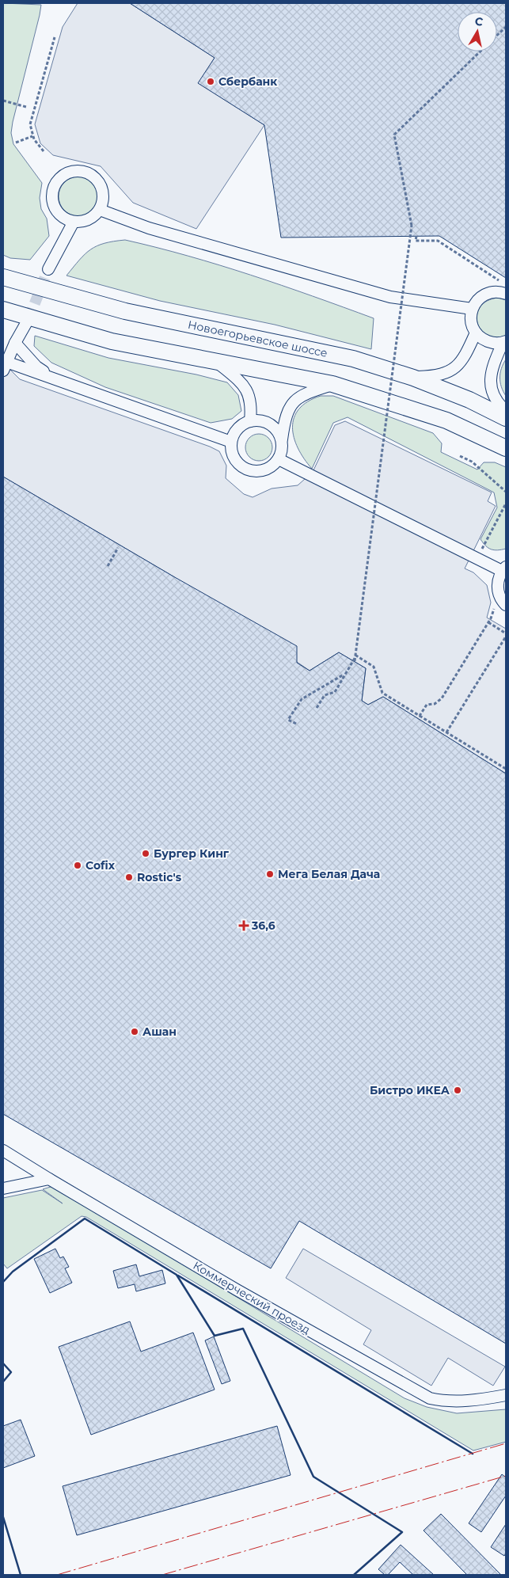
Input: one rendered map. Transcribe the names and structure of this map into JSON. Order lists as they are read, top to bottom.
{
  "streets": {
    "main road": ["Новоегорьевское шоссе"],
    "street": ["Коммерческий проезд"]
  },
  "places": {
    "other": [
      "Сбербанк",
      "Бургер Кинг",
      "Cofix",
      "Мега Белая Дача",
      "Rostic's",
      "Ашан",
      "Бистро ИКЕА"
    ],
    "health": ["36,6"]
  },
  "north": "top"
}
